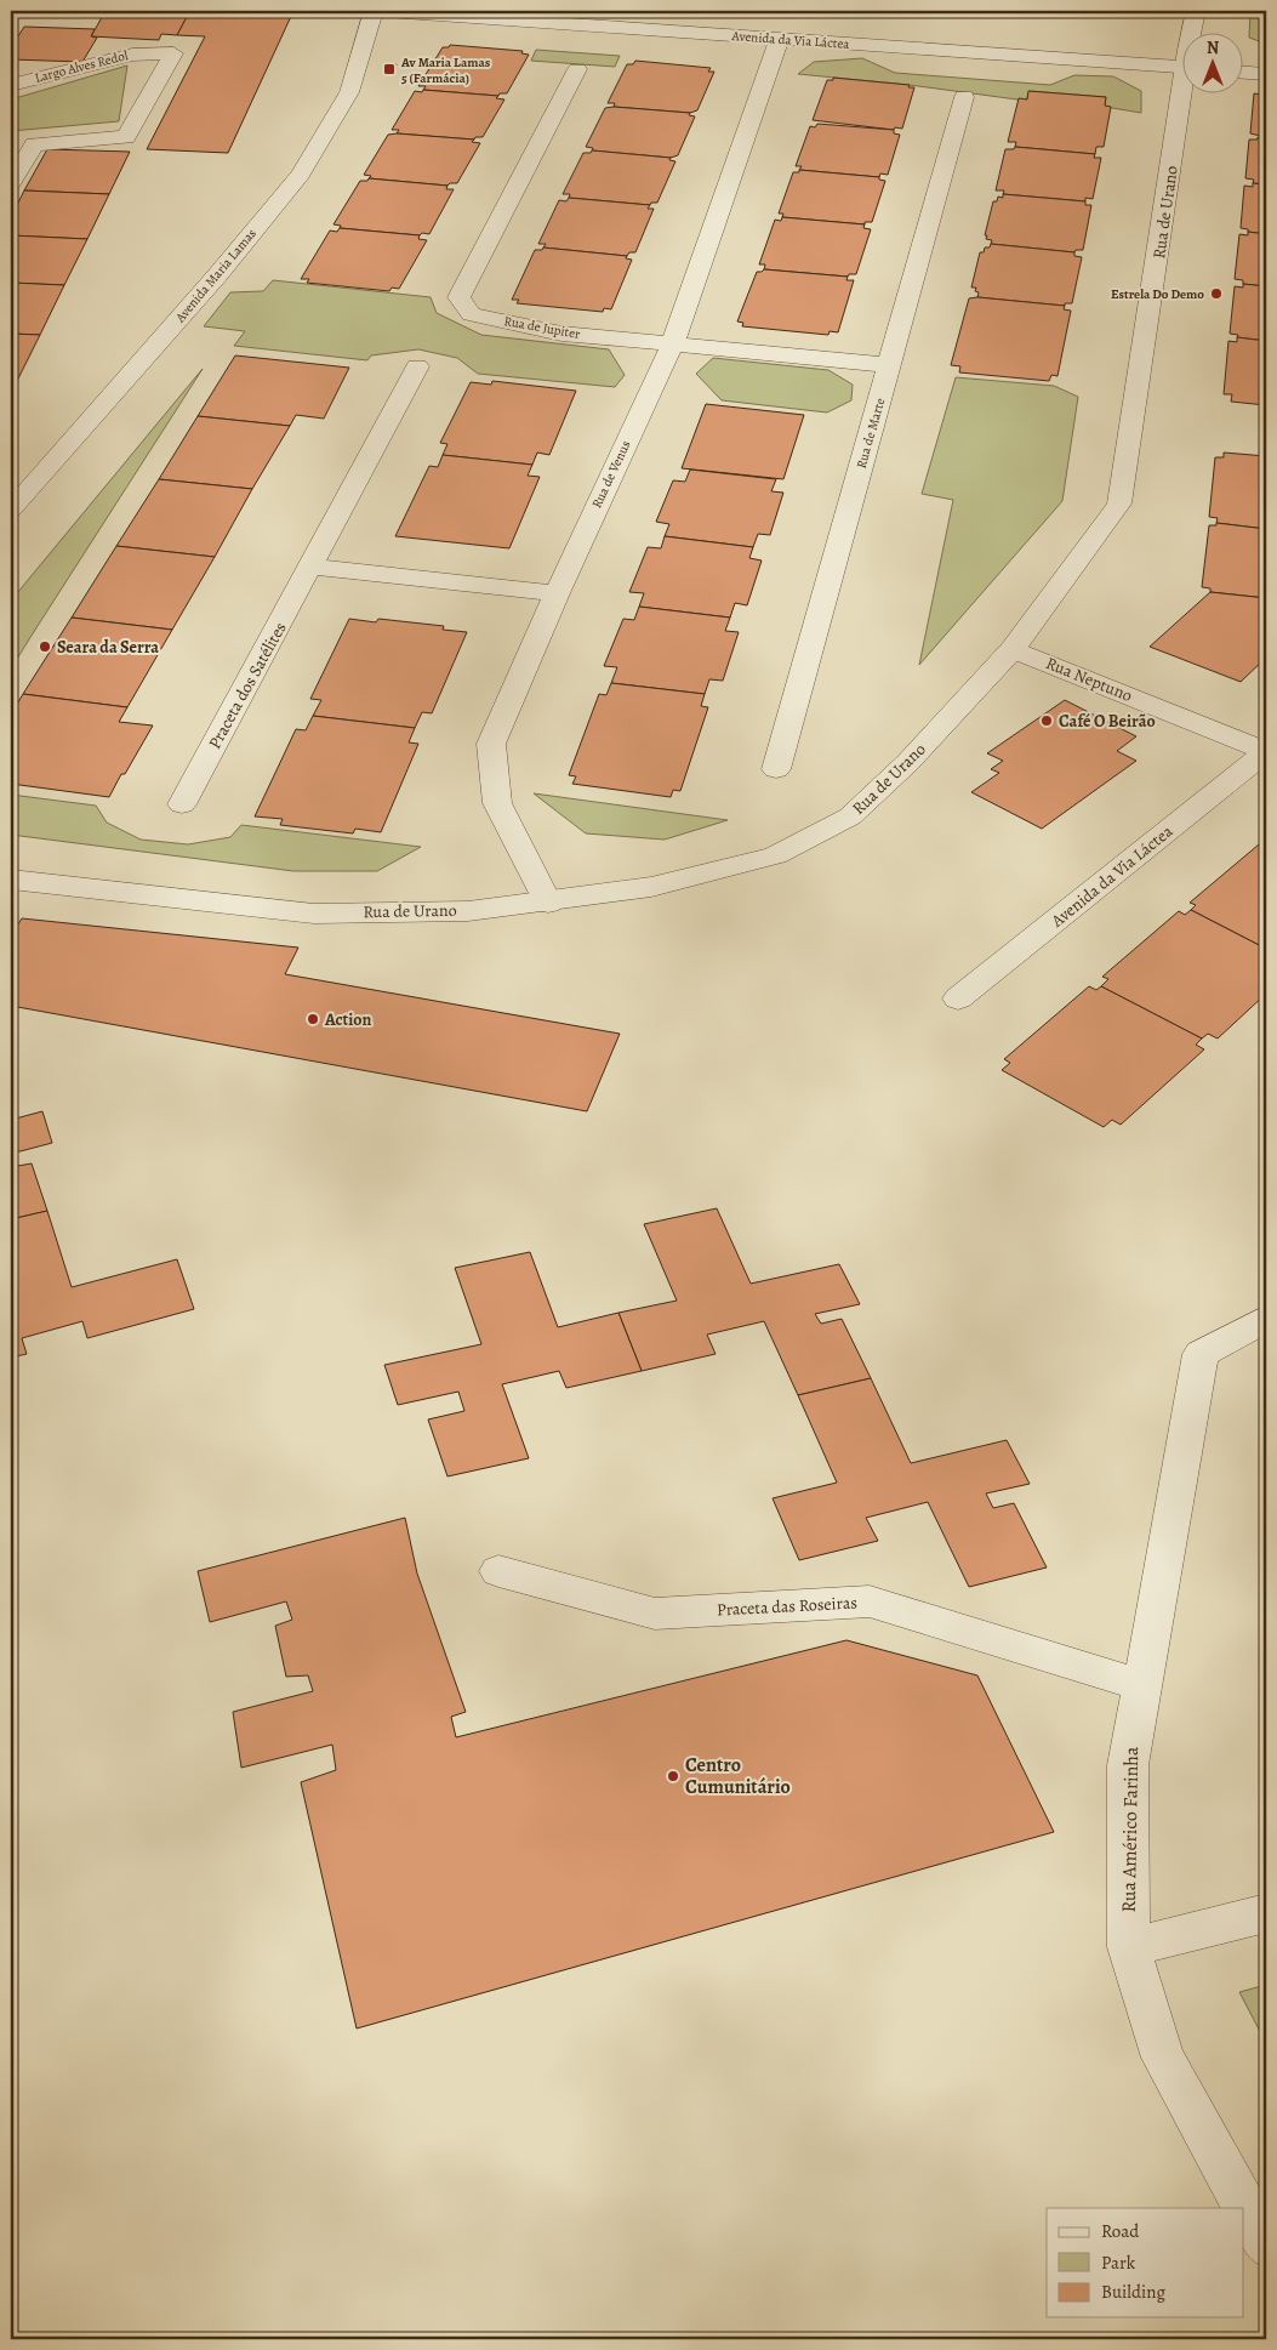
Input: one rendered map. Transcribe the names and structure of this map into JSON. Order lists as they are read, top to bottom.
{
  "streets": {
    "street": [
      "Avenida da Via Láctea",
      "Largo Alves Redol",
      "Rua de Urano",
      "Avenida Maria Lamas",
      "Rua de Jupiter",
      "Rua de Marte",
      "Rua de Venus",
      "Rua Neptuno",
      "Praceta dos Satélites",
      "Praceta das Roseiras",
      "Rua Américo Farinha"
    ]
  },
  "crossings": [
    ["Avenida da Via Láctea", "Rua de Venus"],
    ["Avenida da Via Láctea", "Rua Neptuno"],
    ["Rua de Urano", "Rua de Venus"],
    ["Rua de Urano", "Rua Neptuno"],
    ["Rua de Jupiter", "Rua de Marte"],
    ["Rua de Jupiter", "Rua de Venus"],
    ["Praceta das Roseiras", "Rua Américo Farinha"]
  ],
  "places": {
    "transit": ["Av Maria Lamas 5 (Farmácia)"],
    "other": [
      "Estrela Do Demo",
      "Seara da Serra",
      "Café O Beirão",
      "Action",
      "Centro Cumunitário"
    ]
  },
  "legend": ["Road", "Park", "Building"],
  "north": "top"
}
